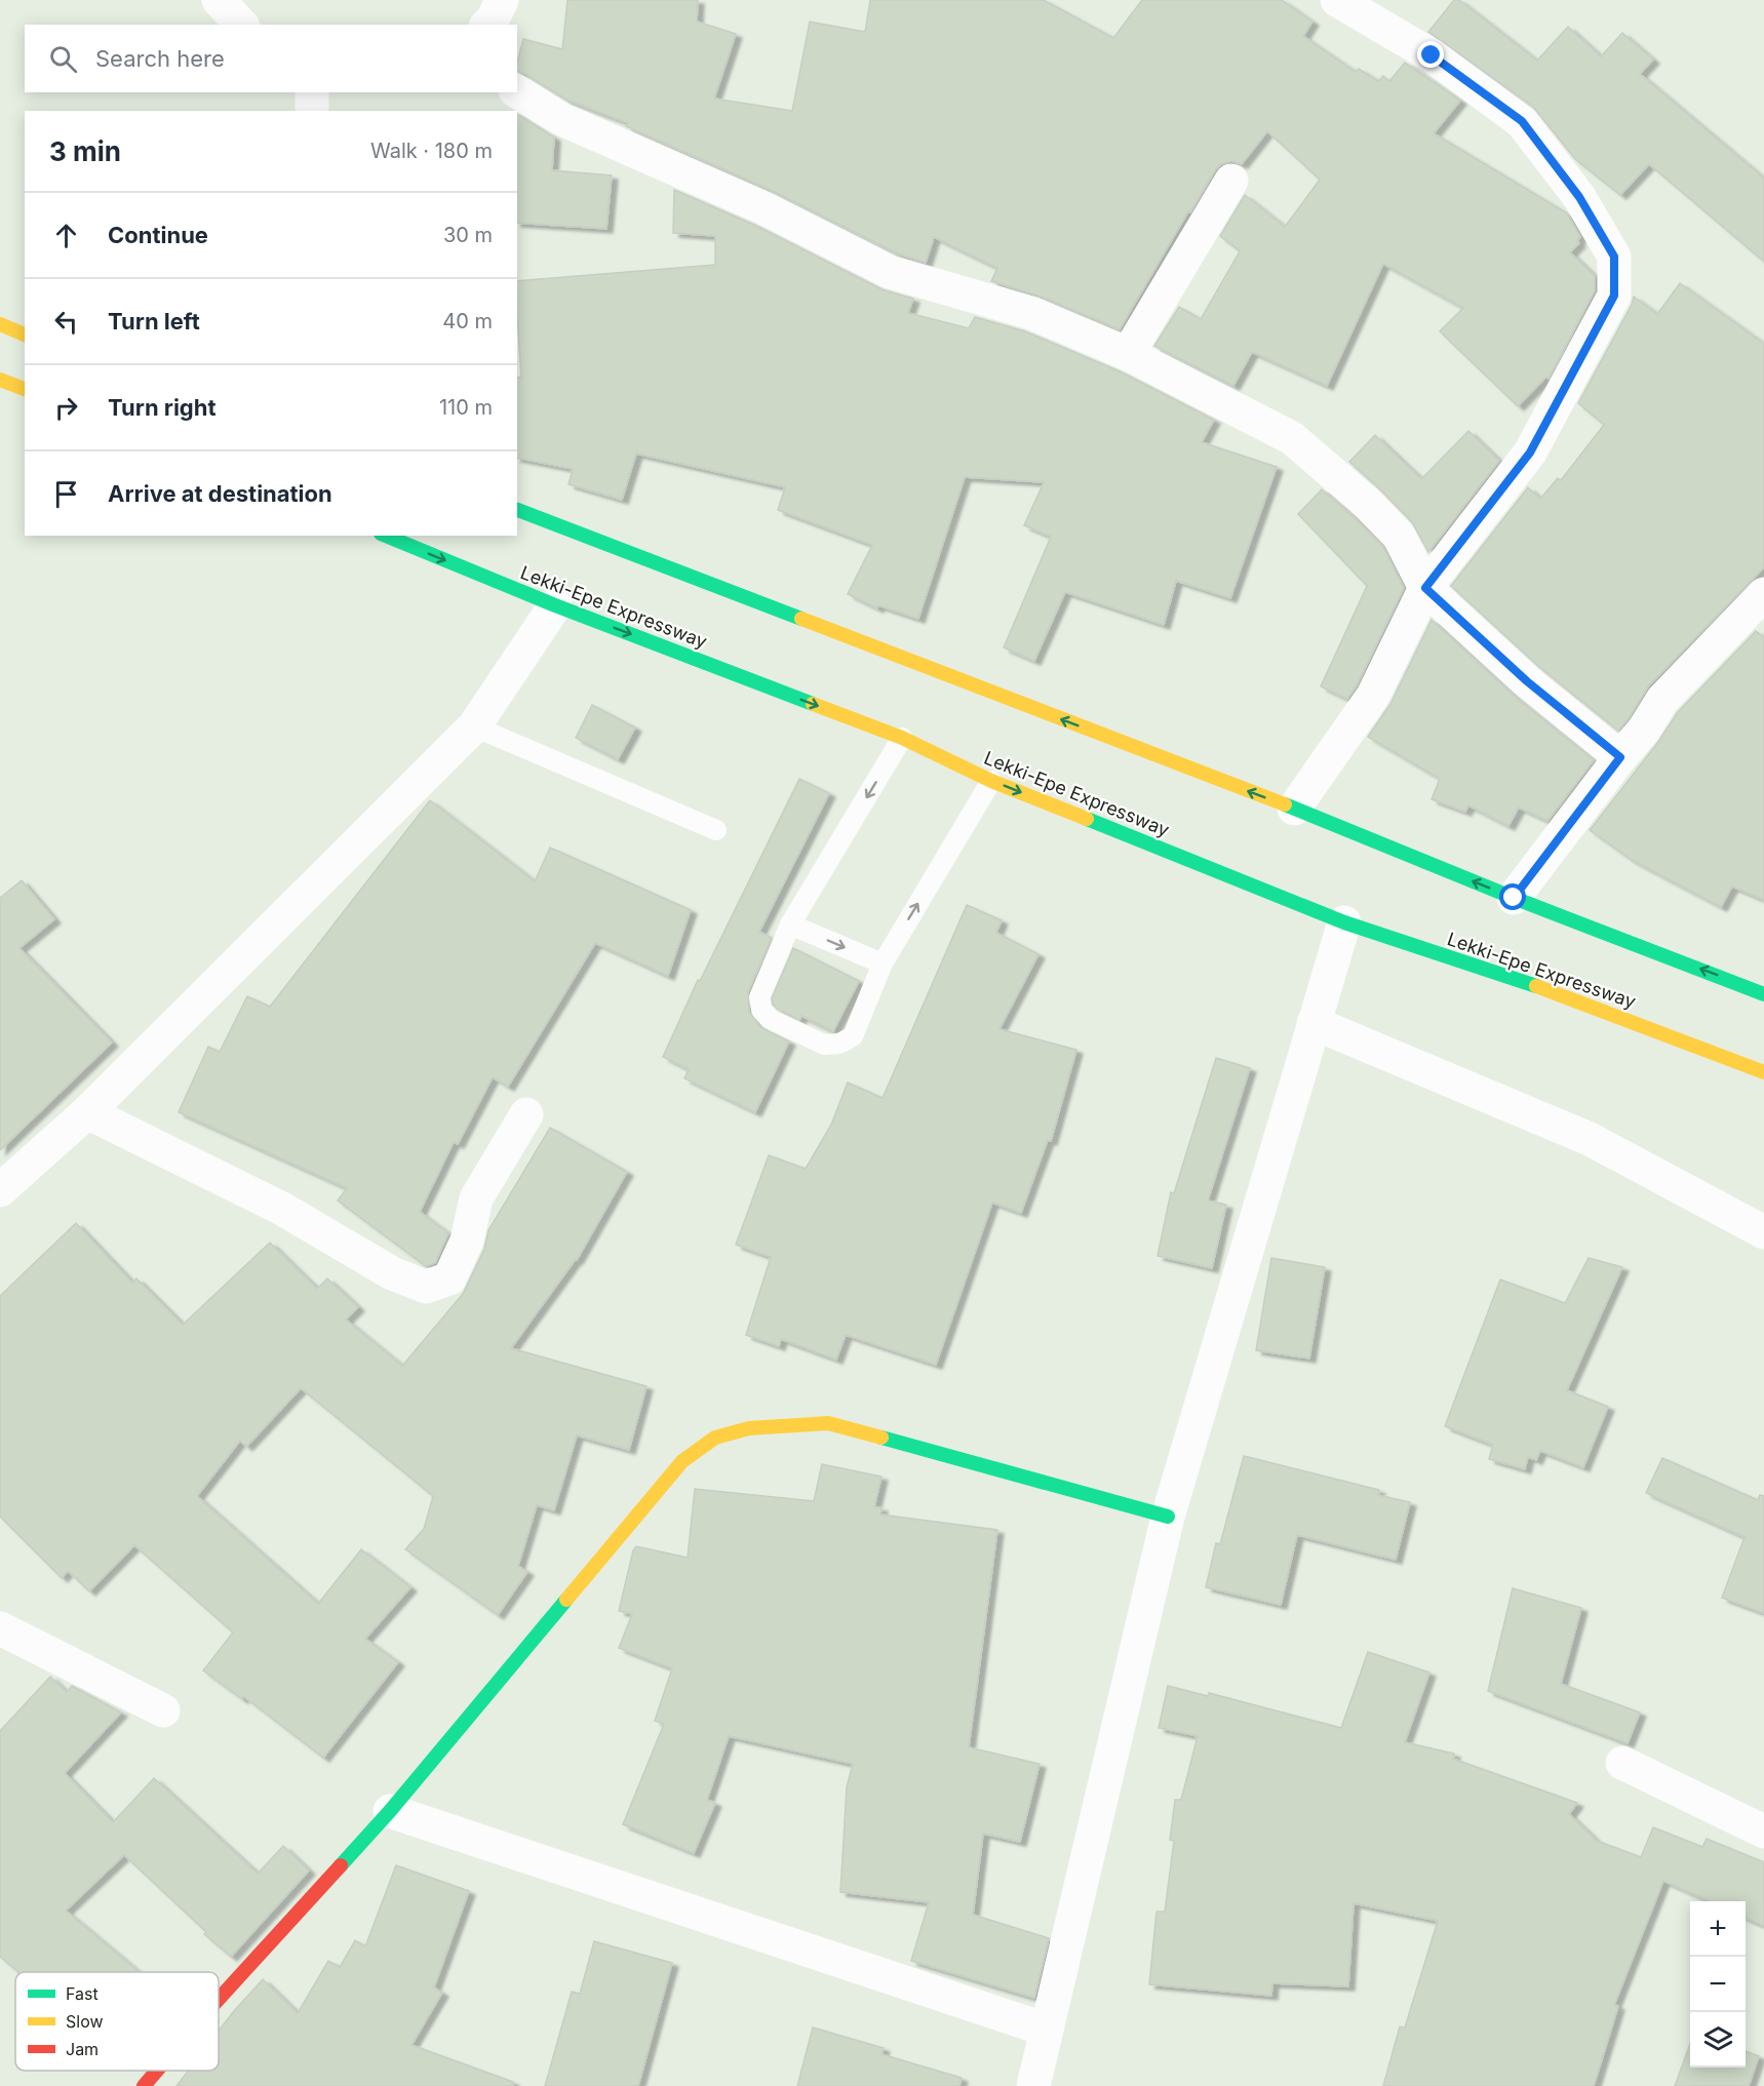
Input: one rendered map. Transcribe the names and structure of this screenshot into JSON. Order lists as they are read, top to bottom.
{
  "streets": {
    "main road": ["Lekki-Epe Expressway"]
  },
  "legend": ["Fast", "Slow", "Jam"],
  "page": {
    "search": "Search here",
    "heading": ["3 min", "Walk · 180 m"],
    "list": [
      ["Continue", "30 m"],
      ["Turn left", "40 m"],
      ["Turn right", "110 m"],
      "Arrive at destination"
    ],
    "map_buttons": ["+", "−"]
  }
}
